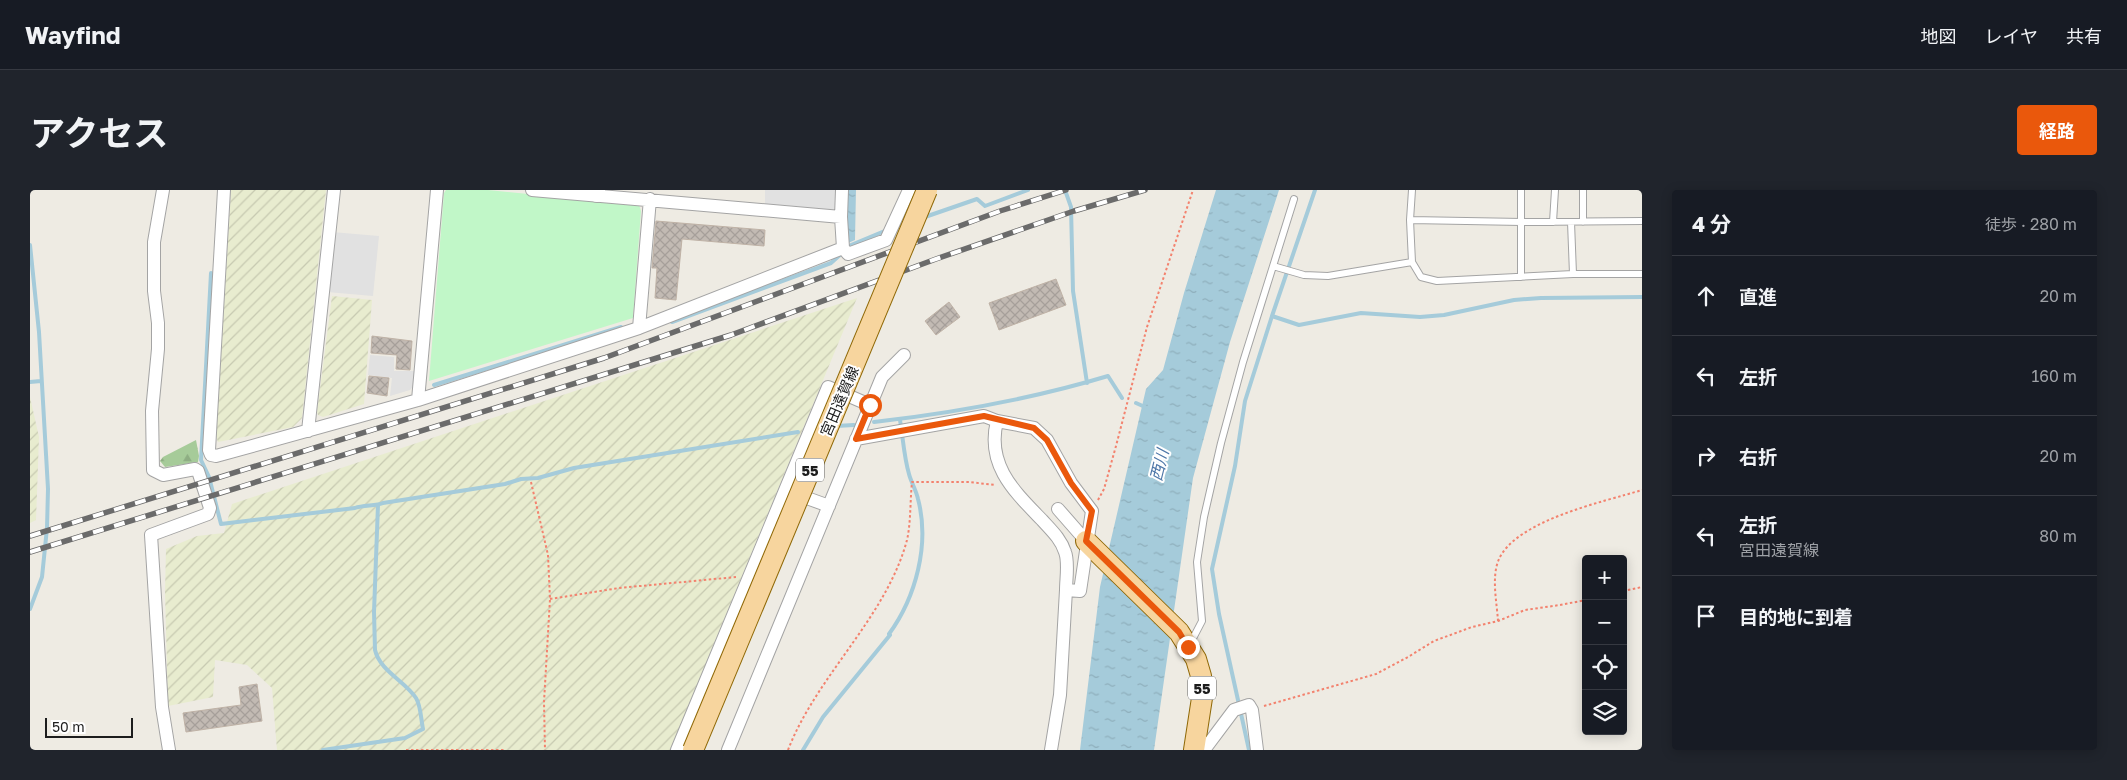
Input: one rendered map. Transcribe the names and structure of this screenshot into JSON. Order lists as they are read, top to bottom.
{
  "streets": {
    "main road": ["宮田遠賀線", "55"]
  },
  "water": ["西川"],
  "scale_bar": "50 m",
  "page": {
    "header": "Wayfind",
    "nav": ["地図", "レイヤ", "共有"],
    "title": "アクセス",
    "buttons": "経路",
    "heading": ["4 分", "徒歩 · 280 m"],
    "list": [
      ["直進", "20 m"],
      ["左折", "160 m"],
      ["右折", "20 m"],
      ["左折", "宮田遠賀線", "80 m"],
      "目的地に到着"
    ],
    "map_buttons": ["+", "−"],
    "scale": "50 m"
  }
}
